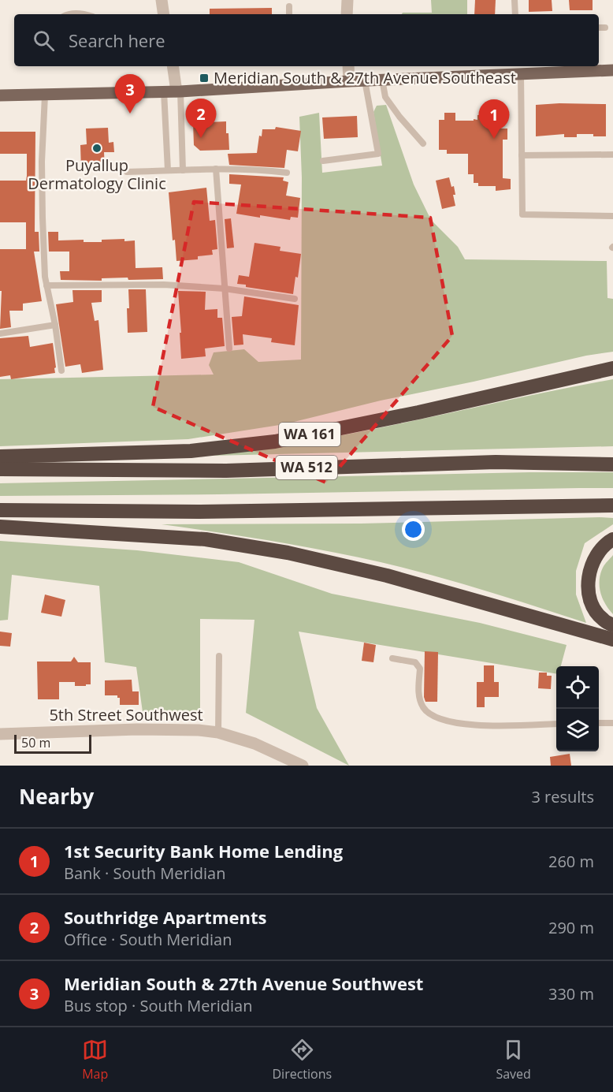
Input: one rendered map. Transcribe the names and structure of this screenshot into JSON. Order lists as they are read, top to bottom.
{
  "streets": {
    "highway": ["WA 161", "WA 512"],
    "street": ["5th Street Southwest"]
  },
  "places": {
    "transit": ["Meridian South & 27th Avenue Southeast"],
    "other": ["Puyallup Dermatology Clinic"]
  },
  "scale_bar": "50 m",
  "page": {
    "search": "Search here",
    "pins": ["3", "2", "1"],
    "scale": "50 m",
    "heading": ["Nearby", "3 results"],
    "list": [
      {
        "mark": "1",
        "name": "1st Security Bank Home Lending",
        "note": "Bank · South Meridian",
        "value": "260 m"
      },
      {
        "mark": "2",
        "name": "Southridge Apartments",
        "note": "Office · South Meridian",
        "value": "290 m"
      },
      {
        "mark": "3",
        "name": "Meridian South & 27th Avenue Southwest",
        "note": "Bus stop · South Meridian",
        "value": "330 m"
      }
    ],
    "nav": ["Map", "Directions", "Saved"]
  }
}
